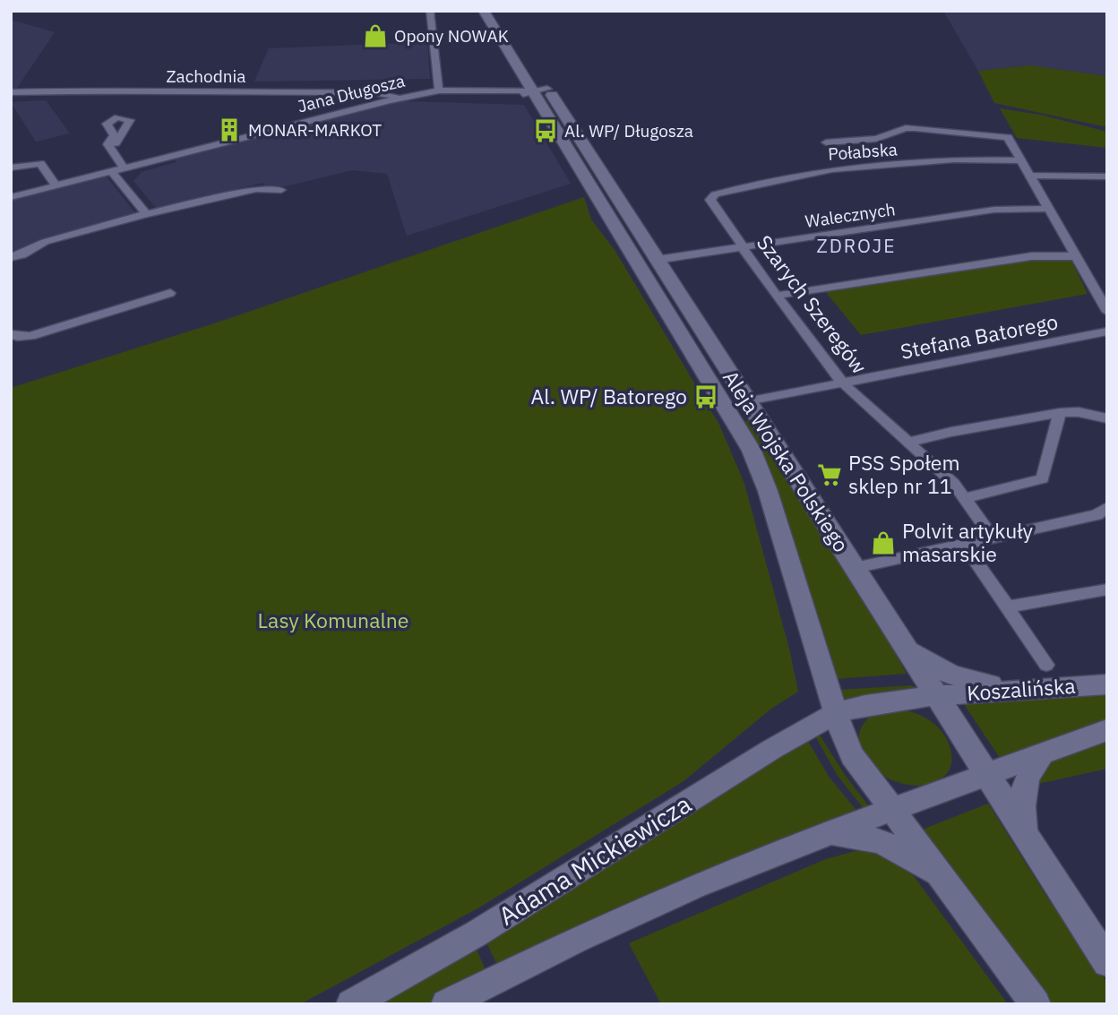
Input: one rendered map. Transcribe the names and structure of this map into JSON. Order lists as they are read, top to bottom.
{
  "streets": {
    "main road": ["Aleja Wojska Polskiego", "Koszalińska", "Adama Mickiewicza"],
    "street": [
      "Zachodnia",
      "Jana Długosza",
      "Połabska",
      "Walecznych",
      "Szarych Szeregów",
      "Stefana Batorego"
    ]
  },
  "crossings": [
    ["Zachodnia", "Jana Długosza"],
    ["Połabska", "Szarych Szeregów"],
    ["Walecznych", "Szarych Szeregów"],
    ["Walecznych", "Aleja Wojska Polskiego"],
    ["Szarych Szeregów", "Stefana Batorego"],
    ["Stefana Batorego", "Aleja Wojska Polskiego"],
    ["Aleja Wojska Polskiego", "Koszalińska"],
    ["Aleja Wojska Polskiego", "Adama Mickiewicza"],
    ["Koszalińska", "Adama Mickiewicza"]
  ],
  "districts": ["ZDROJE"],
  "parks": ["Lasy Komunalne"],
  "places": {
    "shop": ["Opony NOWAK", "Polvit artykuły masarskie"],
    "building": ["MONAR-MARKOT"],
    "bus stop": ["Al. WP/ Długosza", "Al. WP/ Batorego"],
    "supermarket": ["PSS Społem sklep nr 11"]
  }
}
